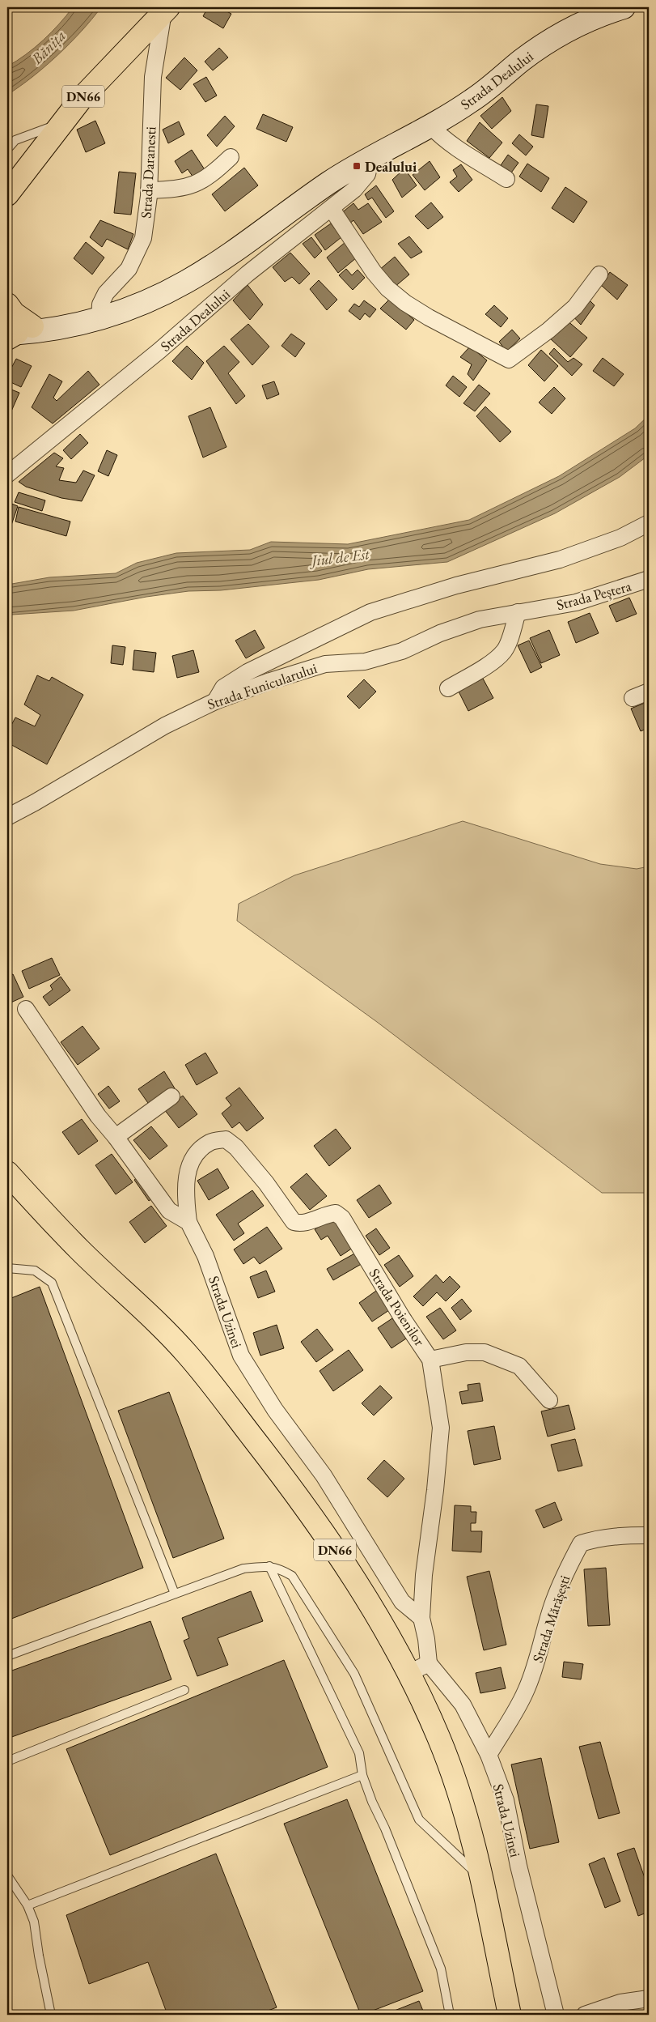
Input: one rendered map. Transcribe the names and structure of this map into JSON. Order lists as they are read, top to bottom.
{
  "streets": {
    "main road": ["Strada Dealului", "DN66"],
    "street": [
      "Strada Daranesti",
      "Strada Peștera",
      "Strada Funicularului",
      "Strada Poienilor",
      "Strada Uzinei",
      "Strada Mărășești"
    ]
  },
  "crossings": [
    ["Strada Dealului", "Strada Daranesti"],
    ["DN66", "Strada Daranesti"],
    ["Strada Peștera", "Strada Funicularului"],
    ["Strada Poienilor", "Strada Uzinei"],
    ["Strada Uzinei", "Strada Mărășești"]
  ],
  "water": ["Bănița", "Jiul de Est"],
  "places": {
    "transit": ["Dealului"]
  }
}
